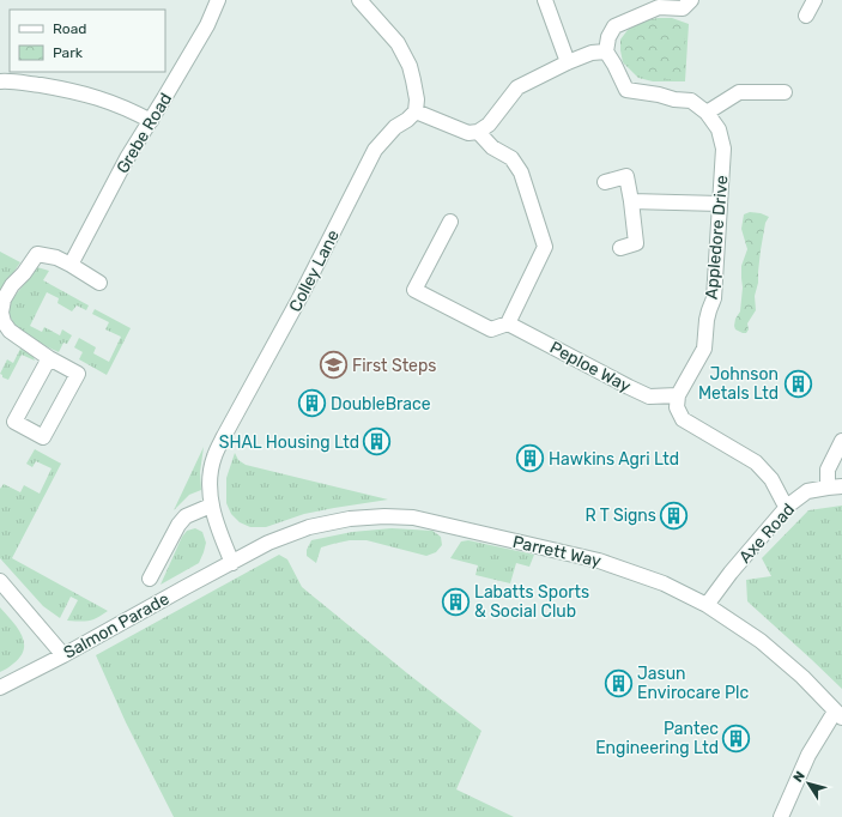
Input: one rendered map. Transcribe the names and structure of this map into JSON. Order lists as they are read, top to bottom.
{
  "streets": {
    "street": [
      "Grebe Road",
      "Appledore Drive",
      "Colley Lane",
      "Peploe Way",
      "Axe Road",
      "Parrett Way",
      "Salmon Parade"
    ]
  },
  "crossings": [
    ["Appledore Drive", "Peploe Way"],
    ["Colley Lane", "Parrett Way"],
    ["Colley Lane", "Salmon Parade"],
    ["Axe Road", "Parrett Way"],
    ["Parrett Way", "Salmon Parade"]
  ],
  "places": {
    "school or university": ["First Steps"],
    "building": [
      "Johnson Metals Ltd",
      "DoubleBrace",
      "SHAL Housing Ltd",
      "Hawkins Agri Ltd",
      "R T Signs",
      "Labatts Sports & Social Club",
      "Jasun Envirocare Plc",
      "Pantec Engineering Ltd"
    ]
  },
  "legend": ["Road", "Park"],
  "north": "top left"
}
